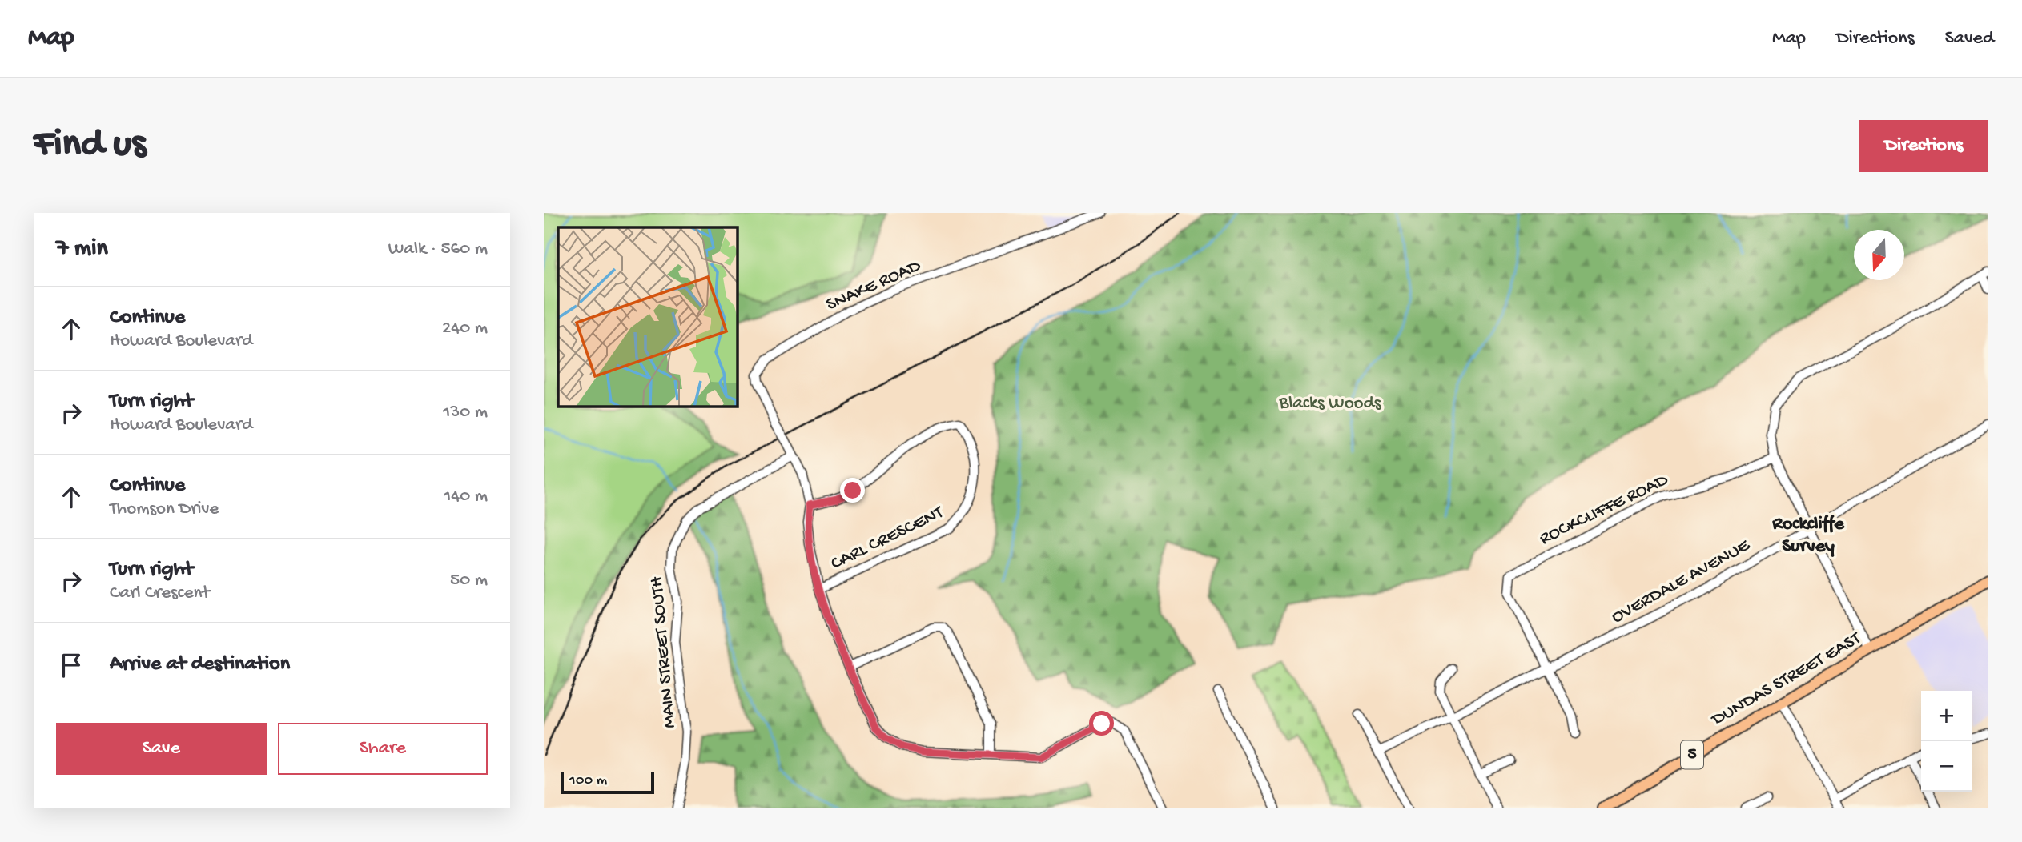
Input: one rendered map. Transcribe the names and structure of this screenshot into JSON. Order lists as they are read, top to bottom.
{
  "streets": {
    "main road": ["DUNDAS STREET EAST", "5"],
    "street": [
      "SNAKE ROAD",
      "ROCKCLIFFE ROAD",
      "CARL CRESCENT",
      "OVERDALE AVENUE",
      "MAIN STREET SOUTH"
    ]
  },
  "crossings": [
    ["SNAKE ROAD", "CARL CRESCENT"],
    ["SNAKE ROAD", "MAIN STREET SOUTH"],
    ["ROCKCLIFFE ROAD", "OVERDALE AVENUE"]
  ],
  "districts": ["Rockcliffe Survey"],
  "parks": ["Blacks Woods"],
  "scale_bar": "100 m",
  "north": "bottom",
  "page": {
    "header": "Map",
    "nav": ["Map", "Directions", "Saved"],
    "buttons": [
      "Directions",
      ["Save", "Share"]
    ],
    "title": "Find us",
    "heading": ["7 min", "Walk · 560 m"],
    "list": [
      ["Continue", "Howard Boulevard", "240 m"],
      ["Turn right", "Howard Boulevard", "130 m"],
      ["Continue", "Thomson Drive", "140 m"],
      ["Turn right", "Carl Crescent", "50 m"],
      "Arrive at destination"
    ],
    "map_buttons": ["+", "−"],
    "scale": "100 m"
  }
}
